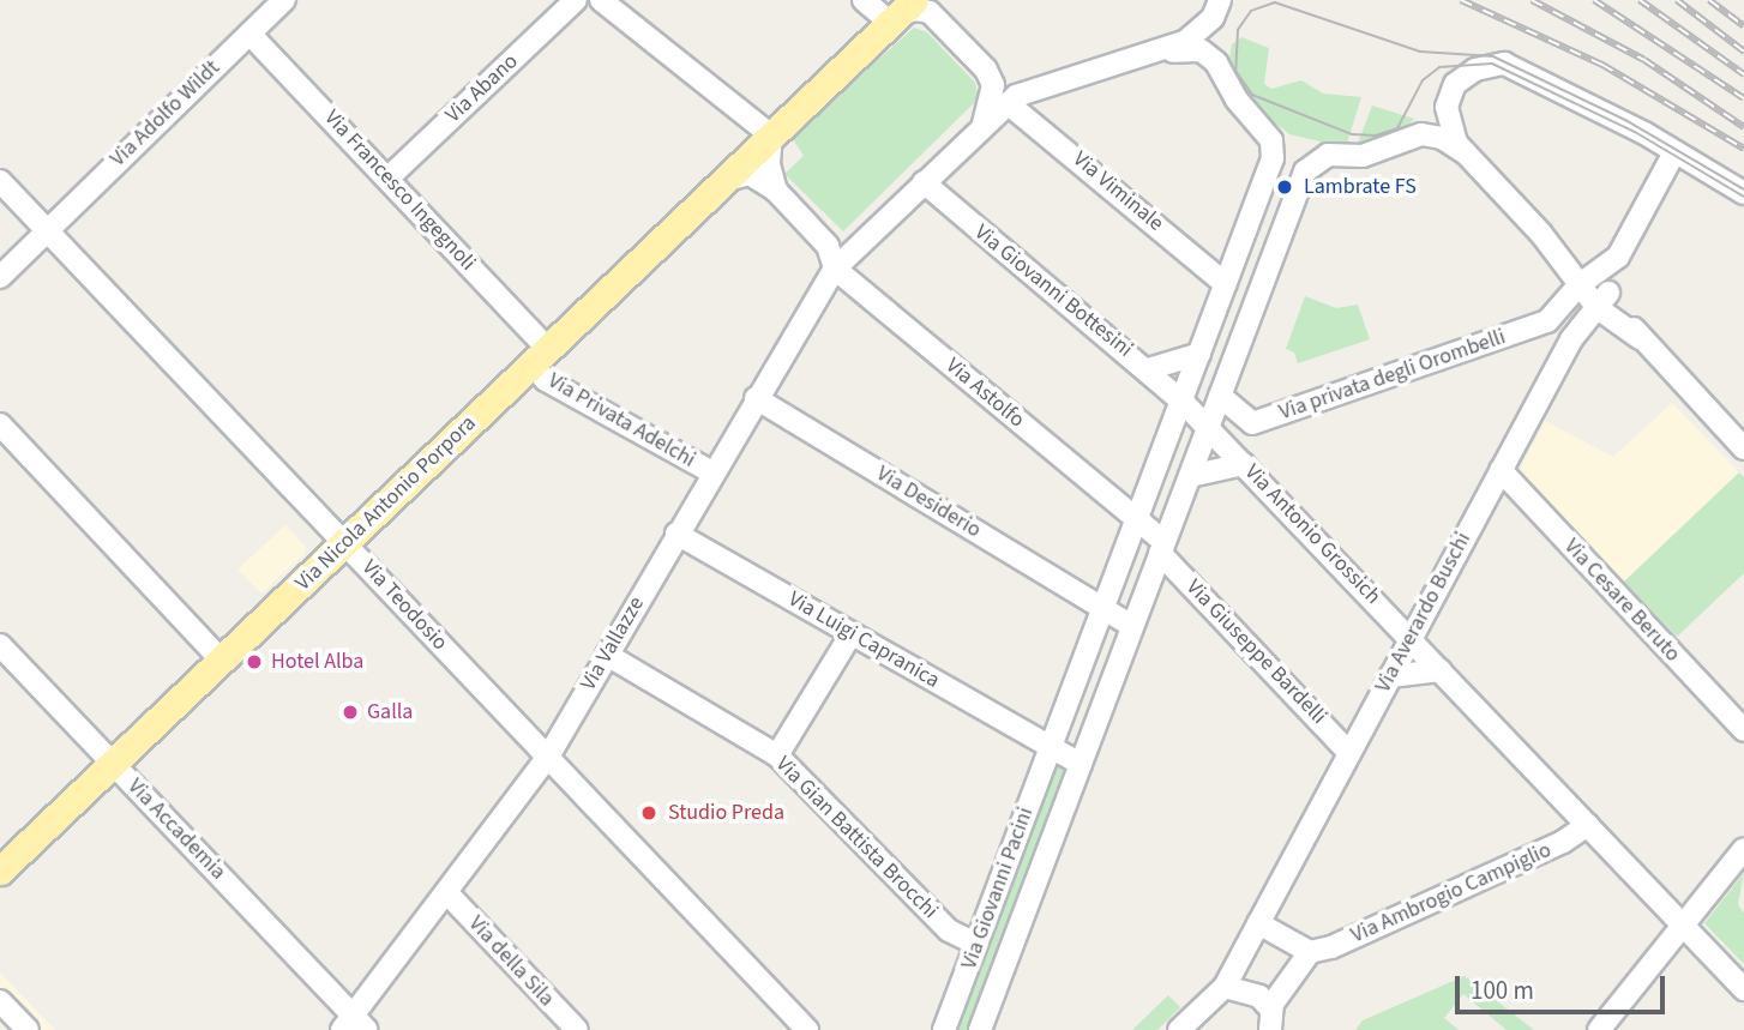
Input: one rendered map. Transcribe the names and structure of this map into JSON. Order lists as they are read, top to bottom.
{
  "streets": {
    "main road": ["Via Nicola Antonio Porpora"],
    "street": [
      "Via Abano",
      "Via Adolfo Wildt",
      "Via Francesco Ingegnoli",
      "Via Viminale",
      "Via Giovanni Bottesini",
      "Via privata degli Orombelli",
      "Via Astolfo",
      "Via Privata Adelchi",
      "Via Desiderio",
      "Via Antonio Grossich",
      "Via Cesare Beruto",
      "Via Teodosio",
      "Via Averardo Buschi",
      "Via Luigi Capranica",
      "Via Vallazze",
      "Via Giuseppe Bardelli",
      "Via Accademia",
      "Via Gian Battista Brocchi",
      "Via Giovanni Pacini",
      "Via Ambrogio Campiglio",
      "Via della Sila"
    ]
  },
  "crossings": [
    ["Via Abano", "Via Francesco Ingegnoli"],
    ["Via Adolfo Wildt", "Via Francesco Ingegnoli"],
    ["Via Adolfo Wildt", "Via Teodosio"],
    ["Via Francesco Ingegnoli", "Via Privata Adelchi"],
    ["Via Francesco Ingegnoli", "Via Nicola Antonio Porpora"],
    ["Via Viminale", "Via Vallazze"],
    ["Via Viminale", "Via Giovanni Pacini"],
    ["Via Giovanni Bottesini", "Via Antonio Grossich"],
    ["Via Giovanni Bottesini", "Via Vallazze"],
    ["Via Giovanni Bottesini", "Via Giovanni Pacini"],
    ["Via privata degli Orombelli", "Via Averardo Buschi"],
    ["Via Astolfo", "Via Vallazze"],
    ["Via Astolfo", "Via Giovanni Pacini"],
    ["Via Privata Adelchi", "Via Nicola Antonio Porpora"],
    ["Via Privata Adelchi", "Via Vallazze"],
    ["Via Desiderio", "Via Vallazze"],
    ["Via Desiderio", "Via Giovanni Pacini"],
    ["Via Nicola Antonio Porpora", "Via Teodosio"],
    ["Via Nicola Antonio Porpora", "Via Accademia"],
    ["Via Antonio Grossich", "Via Averardo Buschi"],
    ["Via Antonio Grossich", "Via Giovanni Pacini"],
    ["Via Antonio Grossich", "Via Ambrogio Campiglio"],
    ["Via Cesare Beruto", "Via Averardo Buschi"],
    ["Via Teodosio", "Via Vallazze"],
    ["Via Averardo Buschi", "Via Giuseppe Bardelli"],
    ["Via Luigi Capranica", "Via Vallazze"],
    ["Via Luigi Capranica", "Via Giovanni Pacini"],
    ["Via Vallazze", "Via Accademia"],
    ["Via Vallazze", "Via Gian Battista Brocchi"],
    ["Via Vallazze", "Via Giovanni Pacini"],
    ["Via Vallazze", "Via della Sila"],
    ["Via Giuseppe Bardelli", "Via Giovanni Pacini"],
    ["Via Gian Battista Brocchi", "Via Giovanni Pacini"]
  ],
  "places": [
    "Lambrate FS",
    "Hotel Alba",
    "Galla",
    "Studio Preda"
  ],
  "scale_bar": "100 m"
}
